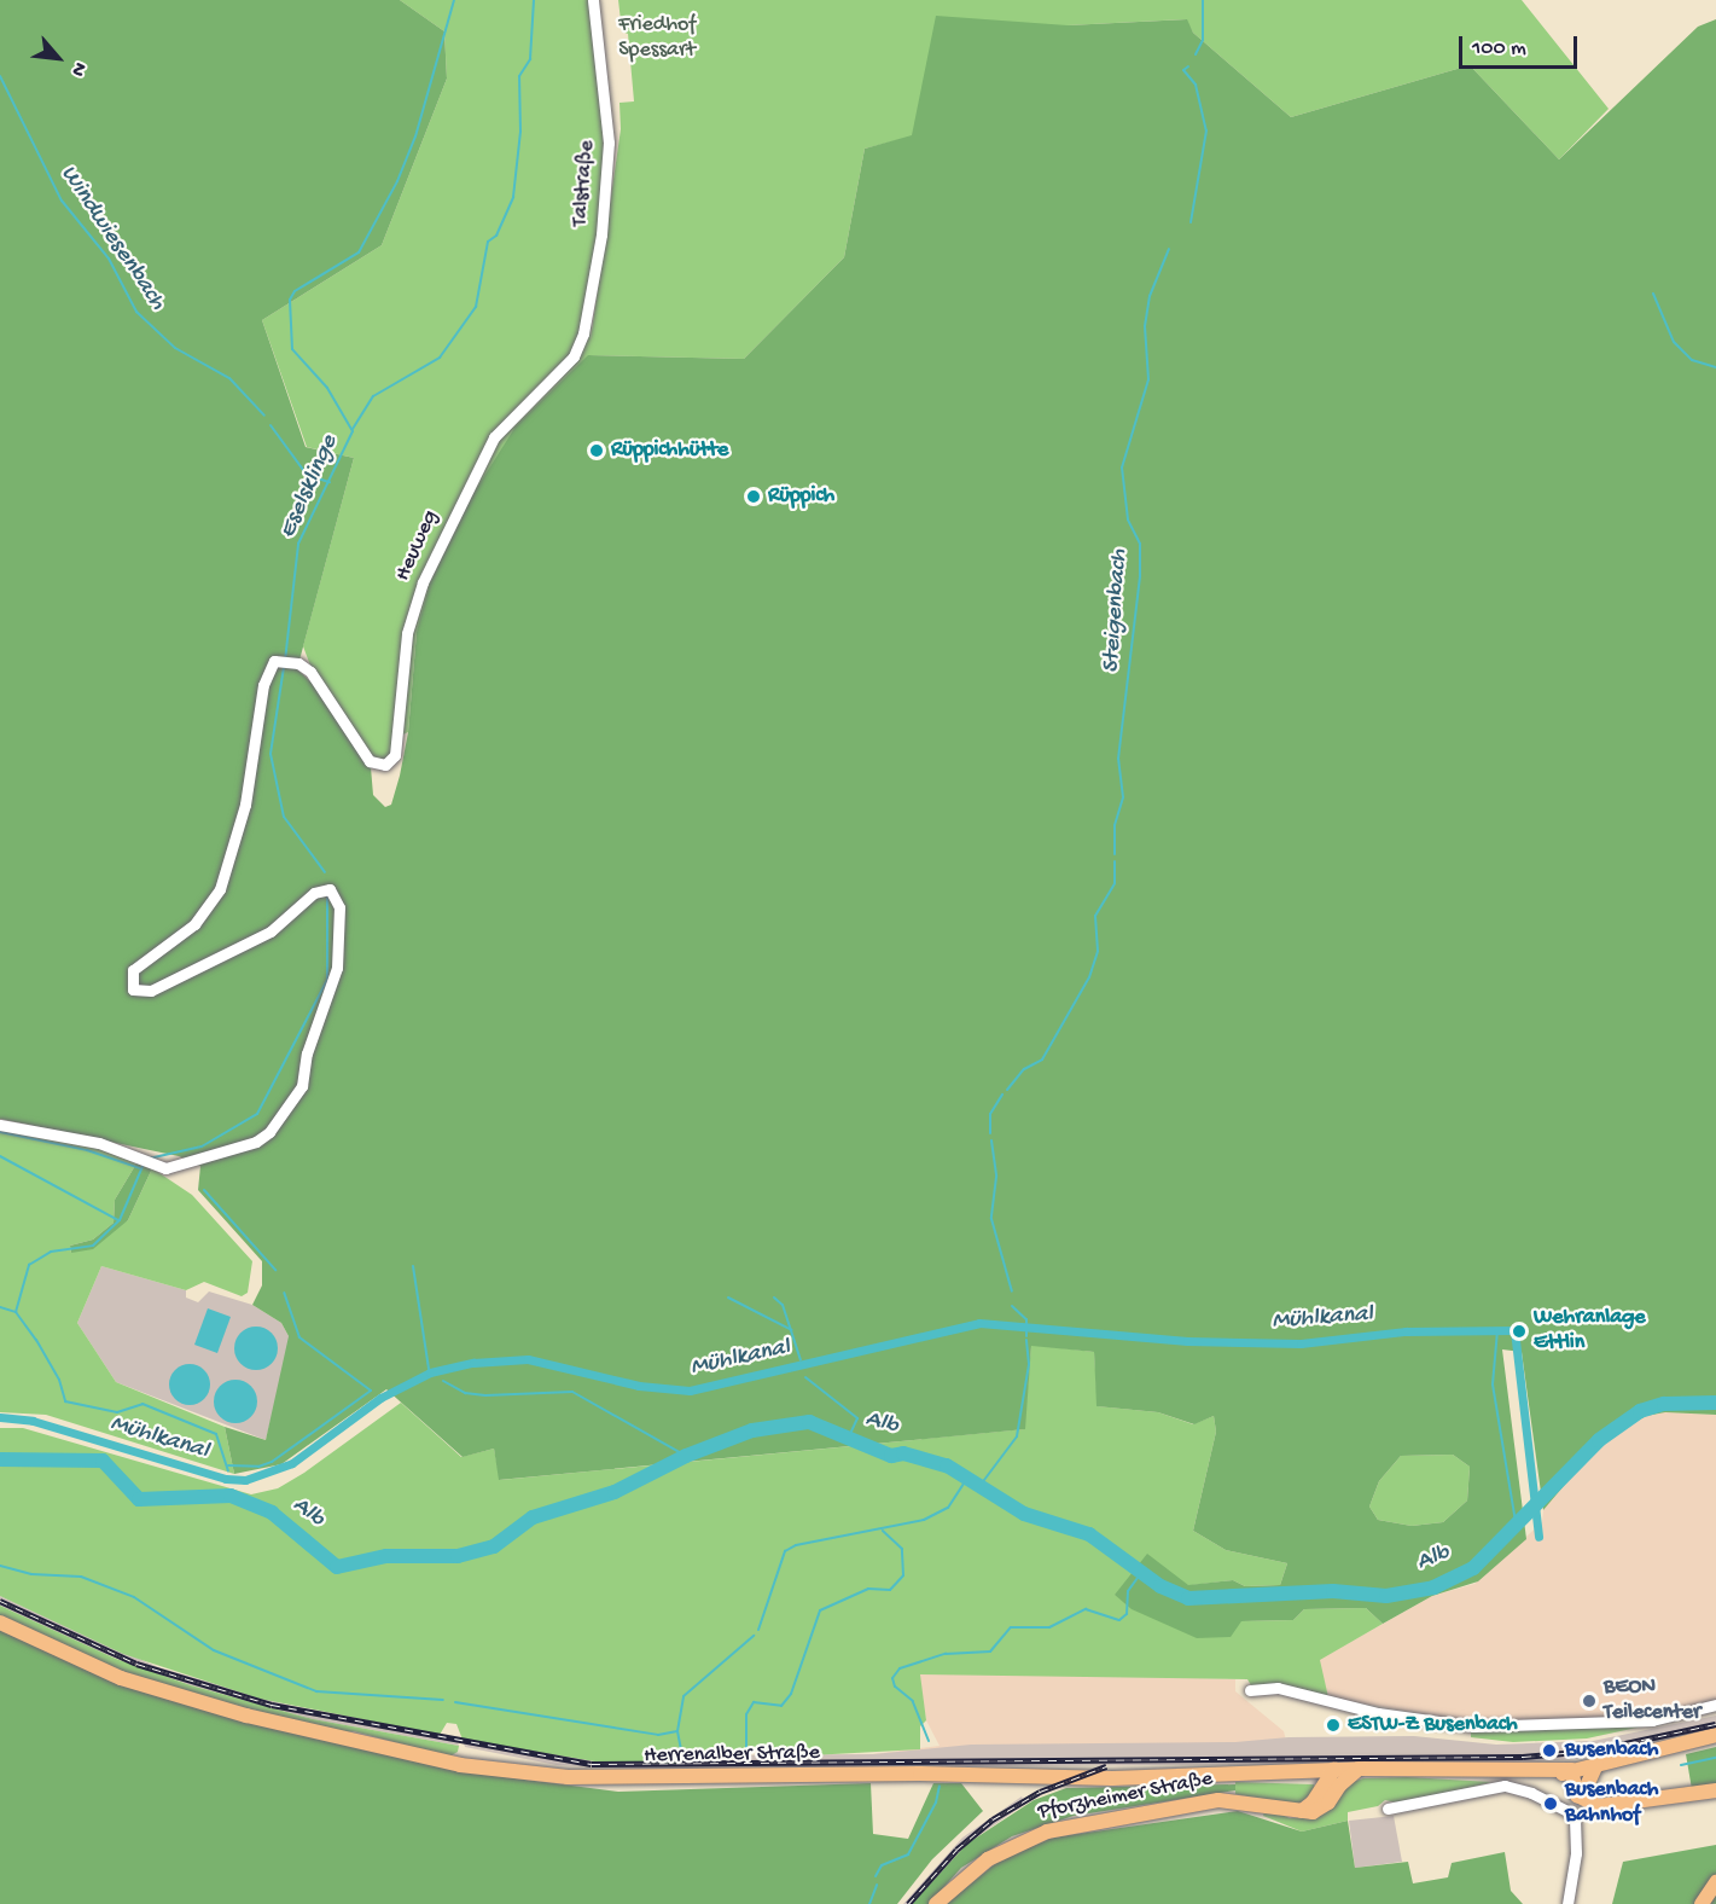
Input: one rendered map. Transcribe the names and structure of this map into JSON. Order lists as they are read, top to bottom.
{
  "streets": {
    "main road": ["Herrenalber Straße", "Pforzheimer Straße"],
    "street": ["Talstraße", "Heuweg"]
  },
  "crossings": [
    ["Talstraße", "Heuweg"]
  ],
  "water": [
    "Windwiesenbach",
    "Eselsklinge",
    "Steigenbach",
    "Mühlkanal",
    "Alb"
  ],
  "parks": ["Friedhof Spessart"],
  "places": [
    "Rüppichhütte",
    "Rüppich",
    "Wehranlage Ettlin",
    "BEON Teilecenter",
    "ESTW-Z Busenbach",
    "Busenbach",
    "Busenbach Bahnhof"
  ],
  "scale_bar": "100 m",
  "north": "bottom right"
}
